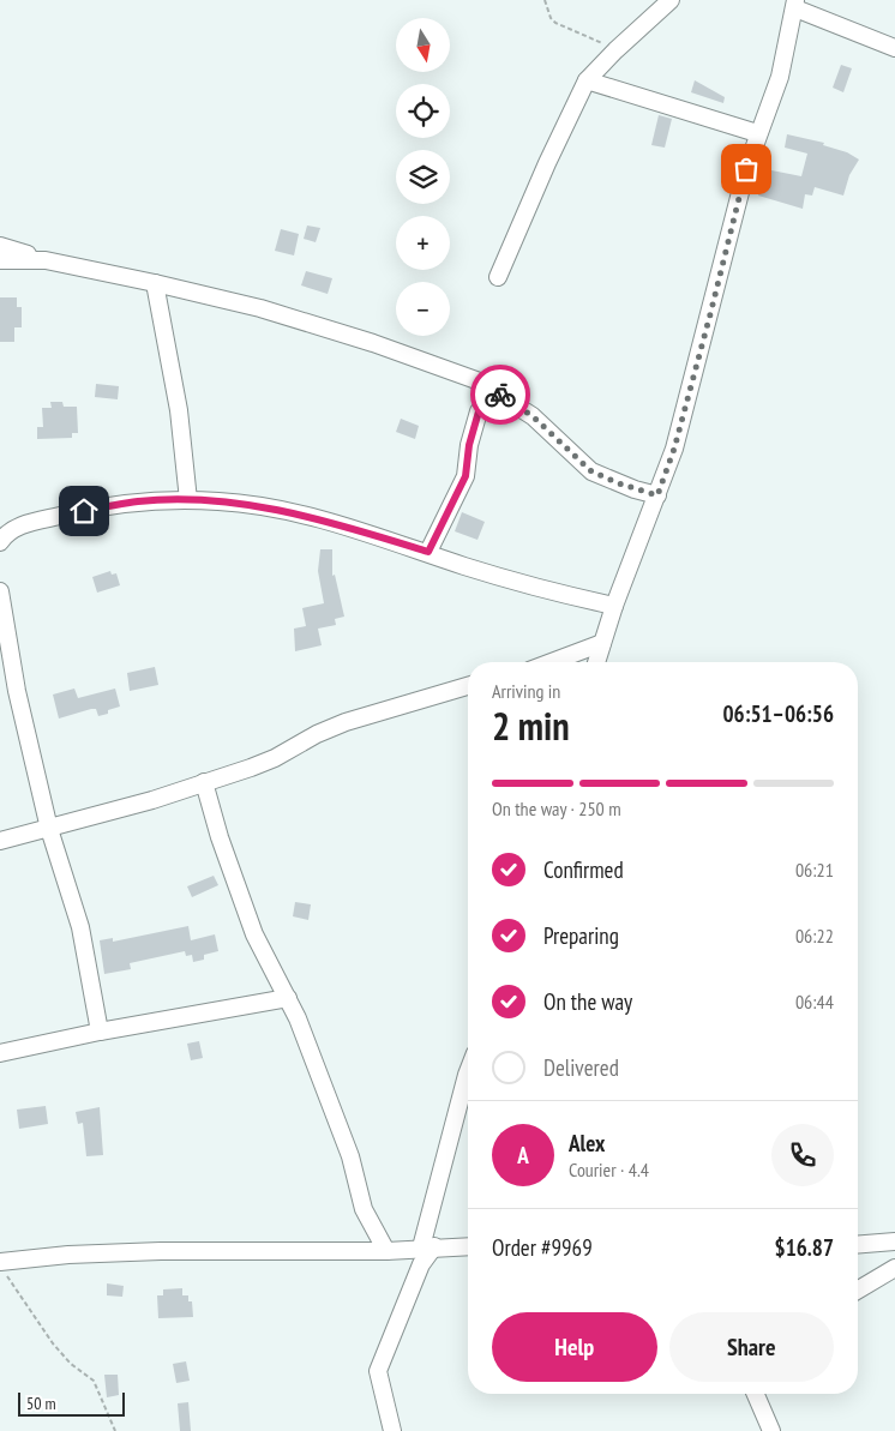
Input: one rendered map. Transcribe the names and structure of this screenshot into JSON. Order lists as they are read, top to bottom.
{
  "scale_bar": "50 m",
  "north": "bottom",
  "page": {
    "map_buttons": ["+", "−"],
    "heading": ["2 min", "Arriving in", "06:51–06:56"],
    "panel": [
      "Alex",
      "Courier · 4.4",
      "Order #9969",
      "$16.87"
    ],
    "bar": "On the way · 250 m",
    "list": [
      ["Confirmed", "06:21"],
      ["Preparing", "06:22"],
      ["On the way", "06:44"],
      "Delivered"
    ],
    "round": "A",
    "buttons": ["Help", "Share"],
    "scale": "50 m"
  }
}
